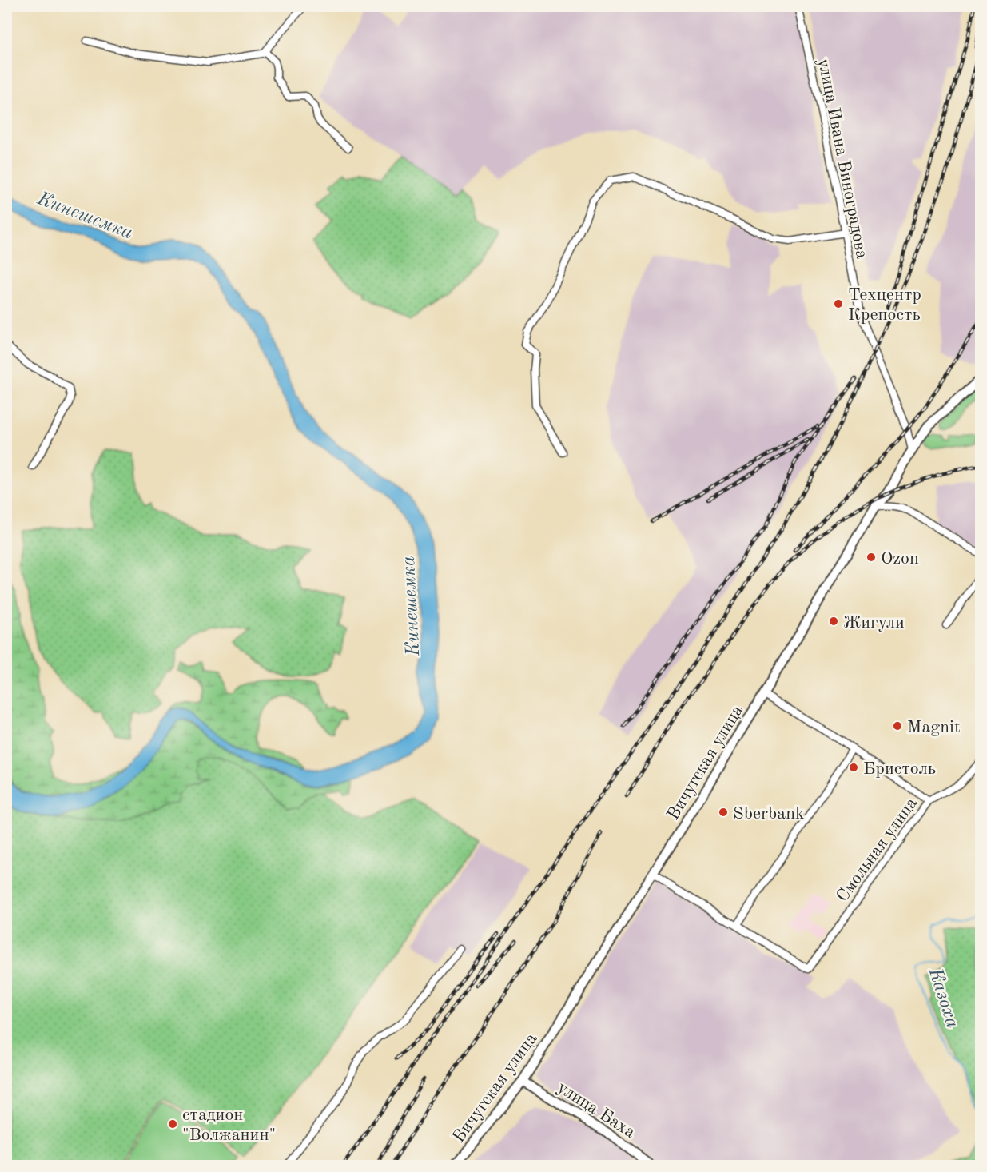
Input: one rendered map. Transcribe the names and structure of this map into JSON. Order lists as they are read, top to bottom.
{
  "streets": {
    "main road": ["Вичугская улица", "улица Баха"],
    "street": ["улица Ивана Виноградова", "Смольная улица"]
  },
  "crossings": [
    ["улица Ивана Виноградова", "Вичугская улица"],
    ["Вичугская улица", "улица Баха"]
  ],
  "water": ["Кинешемка", "Казоха"],
  "places": [
    "Техцентр Крепость",
    "Ozon",
    "Жигули",
    "Magnit",
    "Бристоль",
    "Sberbank",
    "стадион \"Волжанин\""
  ]
}
